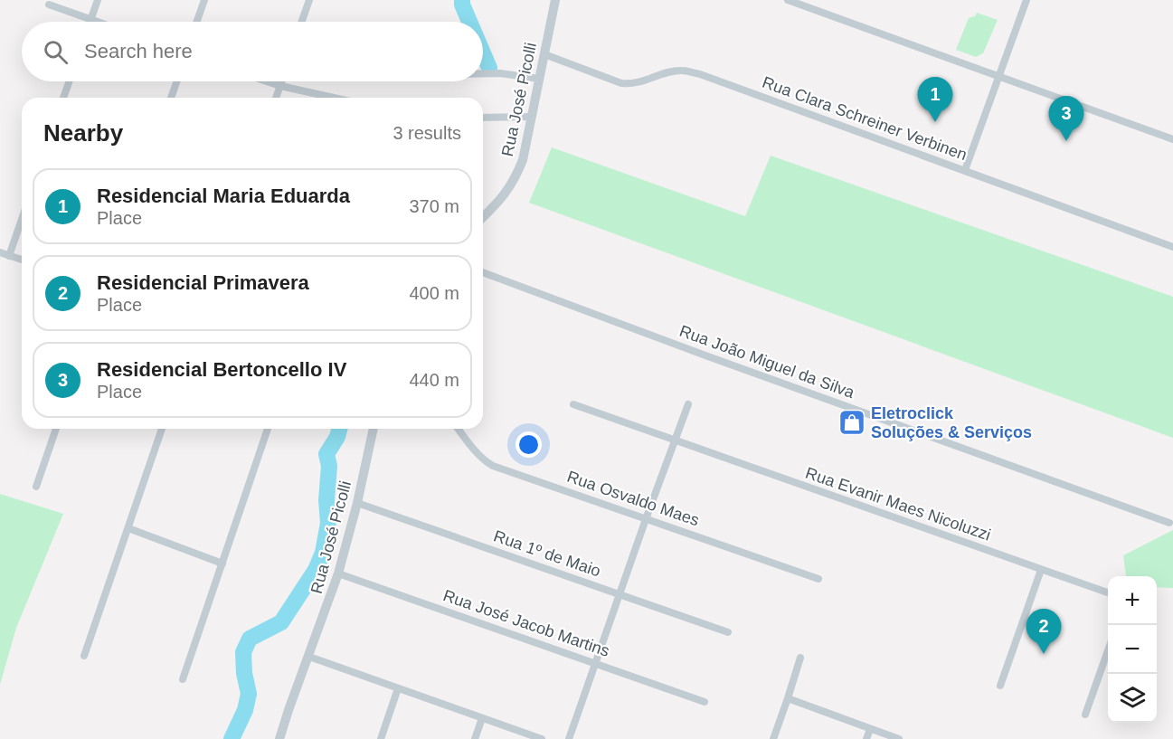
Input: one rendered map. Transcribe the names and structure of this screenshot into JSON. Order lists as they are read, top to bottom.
{
  "streets": {
    "street": [
      "Rua José Picolli",
      "Rua Clara Schreiner Verbinen",
      "Rua João Miguel da Silva",
      "Rua Osvaldo Maes",
      "Rua Evanir Maes Nicoluzzi",
      "Rua 1º de Maio",
      "Rua José Jacob Martins"
    ]
  },
  "crossings": [
    ["Rua José Picolli", "Rua Clara Schreiner Verbinen"],
    ["Rua José Picolli", "Rua 1º de Maio"],
    ["Rua José Picolli", "Rua José Jacob Martins"]
  ],
  "places": {
    "shop": ["Eletroclick Soluções & Serviços"]
  },
  "page": {
    "search": "Search here",
    "pins": ["1", "3", "2"],
    "heading": ["Nearby", "3 results"],
    "list": [
      {
        "mark": "1",
        "name": "Residencial Maria Eduarda",
        "note": "Place",
        "value": "370 m"
      },
      {
        "mark": "2",
        "name": "Residencial Primavera",
        "note": "Place",
        "value": "400 m"
      },
      {
        "mark": "3",
        "name": "Residencial Bertoncello IV",
        "note": "Place",
        "value": "440 m"
      }
    ],
    "map_buttons": ["+", "−"]
  }
}
